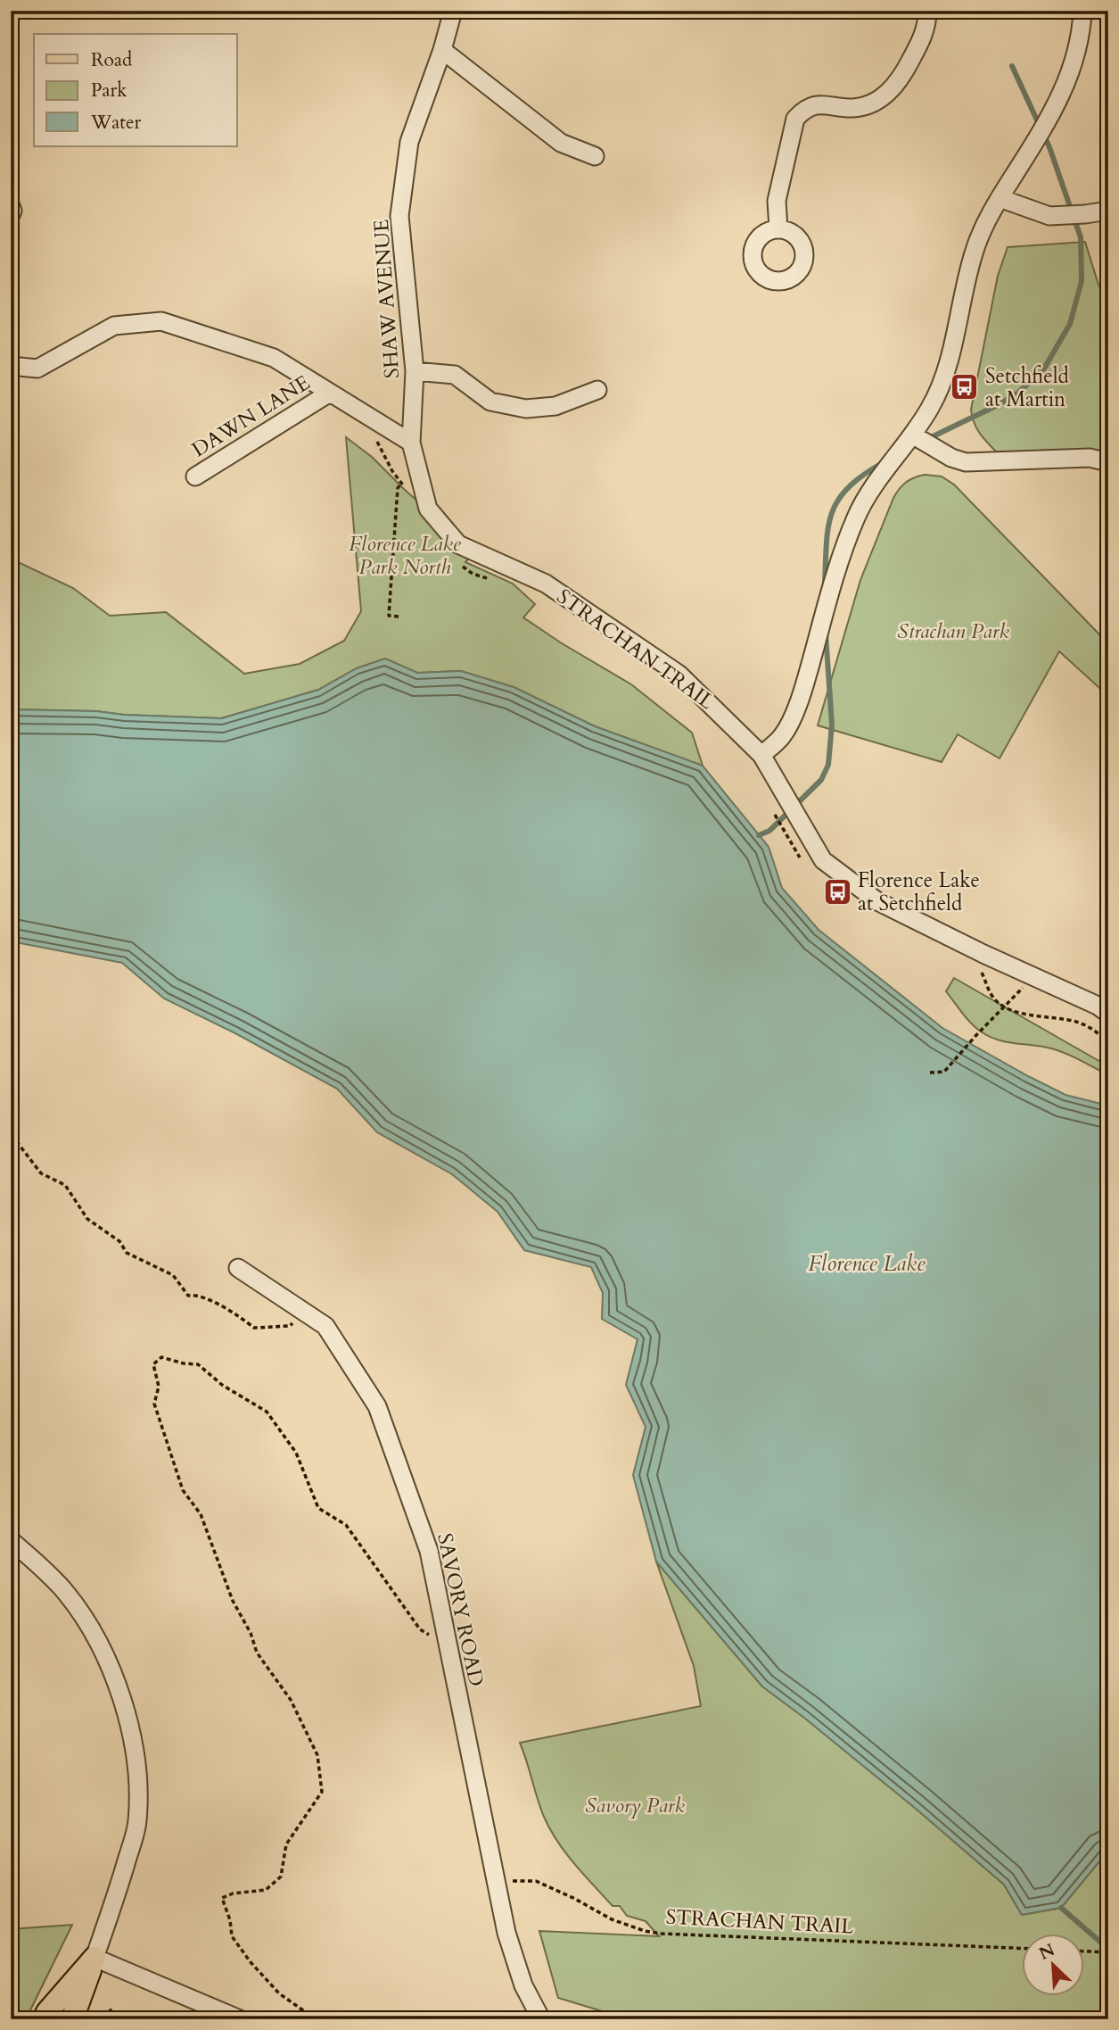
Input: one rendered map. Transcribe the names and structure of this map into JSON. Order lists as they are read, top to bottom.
{
  "streets": {
    "street": ["SHAW AVENUE", "DAWN LANE", "SAVORY ROAD"],
    "path": ["STRACHAN TRAIL"]
  },
  "crossings": [
    ["STRACHAN TRAIL", "SAVORY ROAD"]
  ],
  "water": ["Florence Lake"],
  "parks": ["Florence Lake Park North", "Strachan Park", "Savory Park"],
  "places": {
    "bus stop": ["Setchfield at Martin", "Florence Lake at Setchfield"]
  },
  "legend": ["Road", "Park", "Water"],
  "north": "top left"
}
